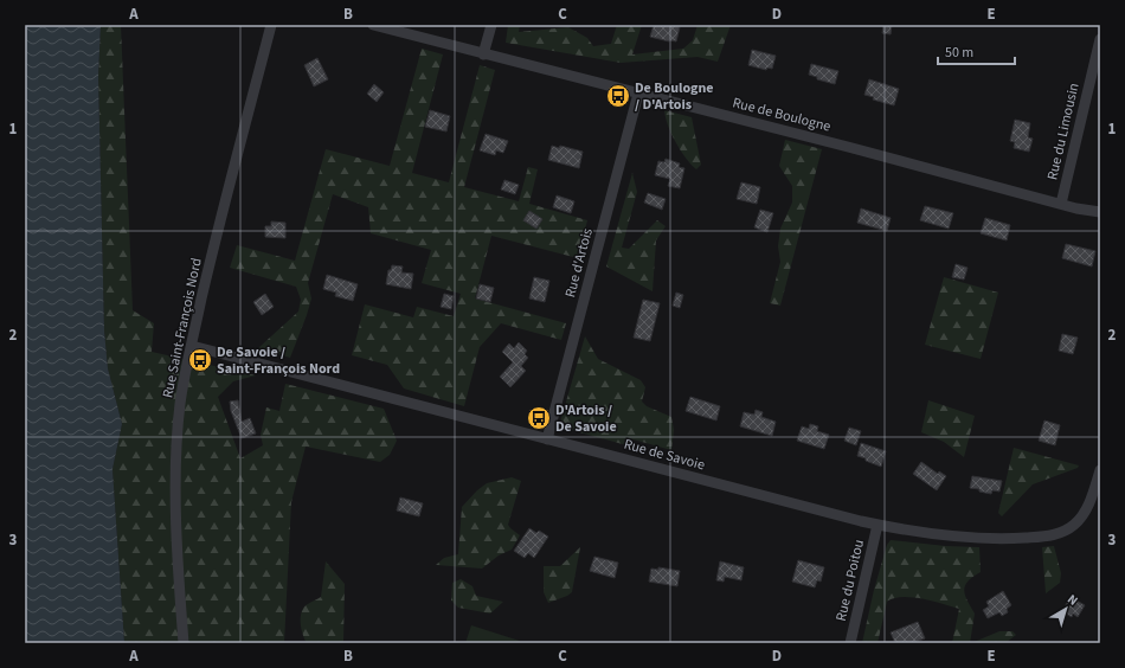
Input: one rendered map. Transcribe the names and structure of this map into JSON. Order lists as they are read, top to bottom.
{
  "streets": {
    "street": [
      "Rue de Boulogne",
      "Rue du Limousin",
      "Rue d'Artois",
      "Rue Saint-François Nord",
      "Rue de Savoie",
      "Rue du Poitou"
    ]
  },
  "crossings": [
    ["Rue de Boulogne", "Rue du Limousin"],
    ["Rue de Boulogne", "Rue d'Artois"],
    ["Rue d'Artois", "Rue de Savoie"],
    ["Rue Saint-François Nord", "Rue de Savoie"],
    ["Rue de Savoie", "Rue du Poitou"]
  ],
  "places": {
    "bus stop": ["De Boulogne / D'Artois", "De Savoie / Saint-François Nord", "D'Artois / De Savoie"]
  },
  "scale_bar": "50 m",
  "north": "top right",
  "grid": {
    "columns": [
      "A",
      "B",
      "C",
      "D",
      "E"
    ],
    "rows": ["1", "2", "3"]
  }
}
